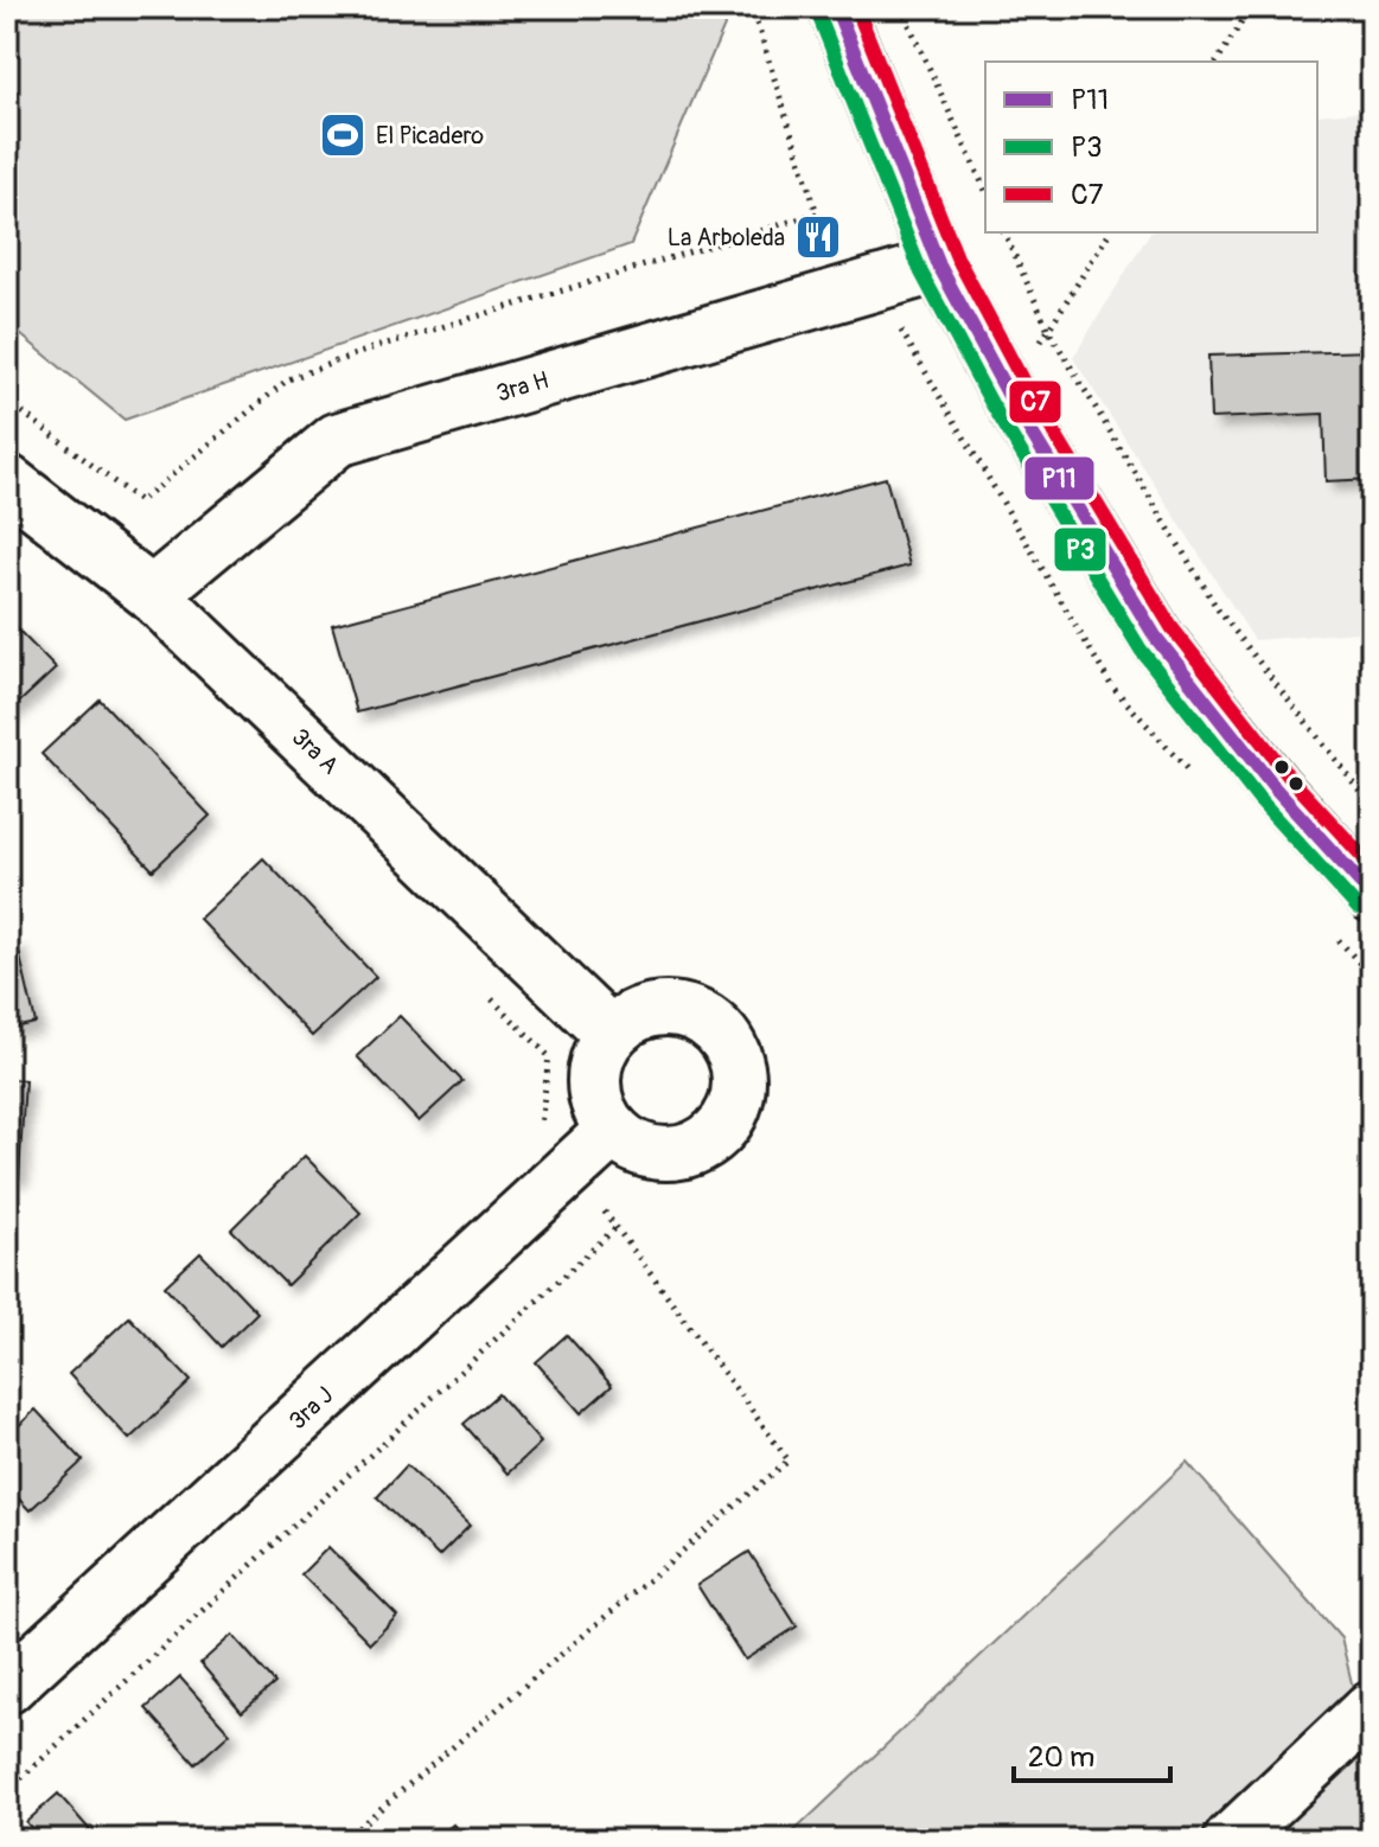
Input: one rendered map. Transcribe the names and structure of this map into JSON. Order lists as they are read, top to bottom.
{
  "streets": {
    "street": ["3ra H", "3ra A", "3ra J"]
  },
  "crossings": [
    ["3ra H", "3ra A"],
    ["3ra A", "3ra J"]
  ],
  "places": {
    "sports": ["El Picadero"],
    "restaurant": ["La Arboleda"]
  },
  "lines": ["transit line P11", "transit line C7", "transit line P3"],
  "legend": ["P11", "P3", "C7"],
  "scale_bar": "20 m"
}
